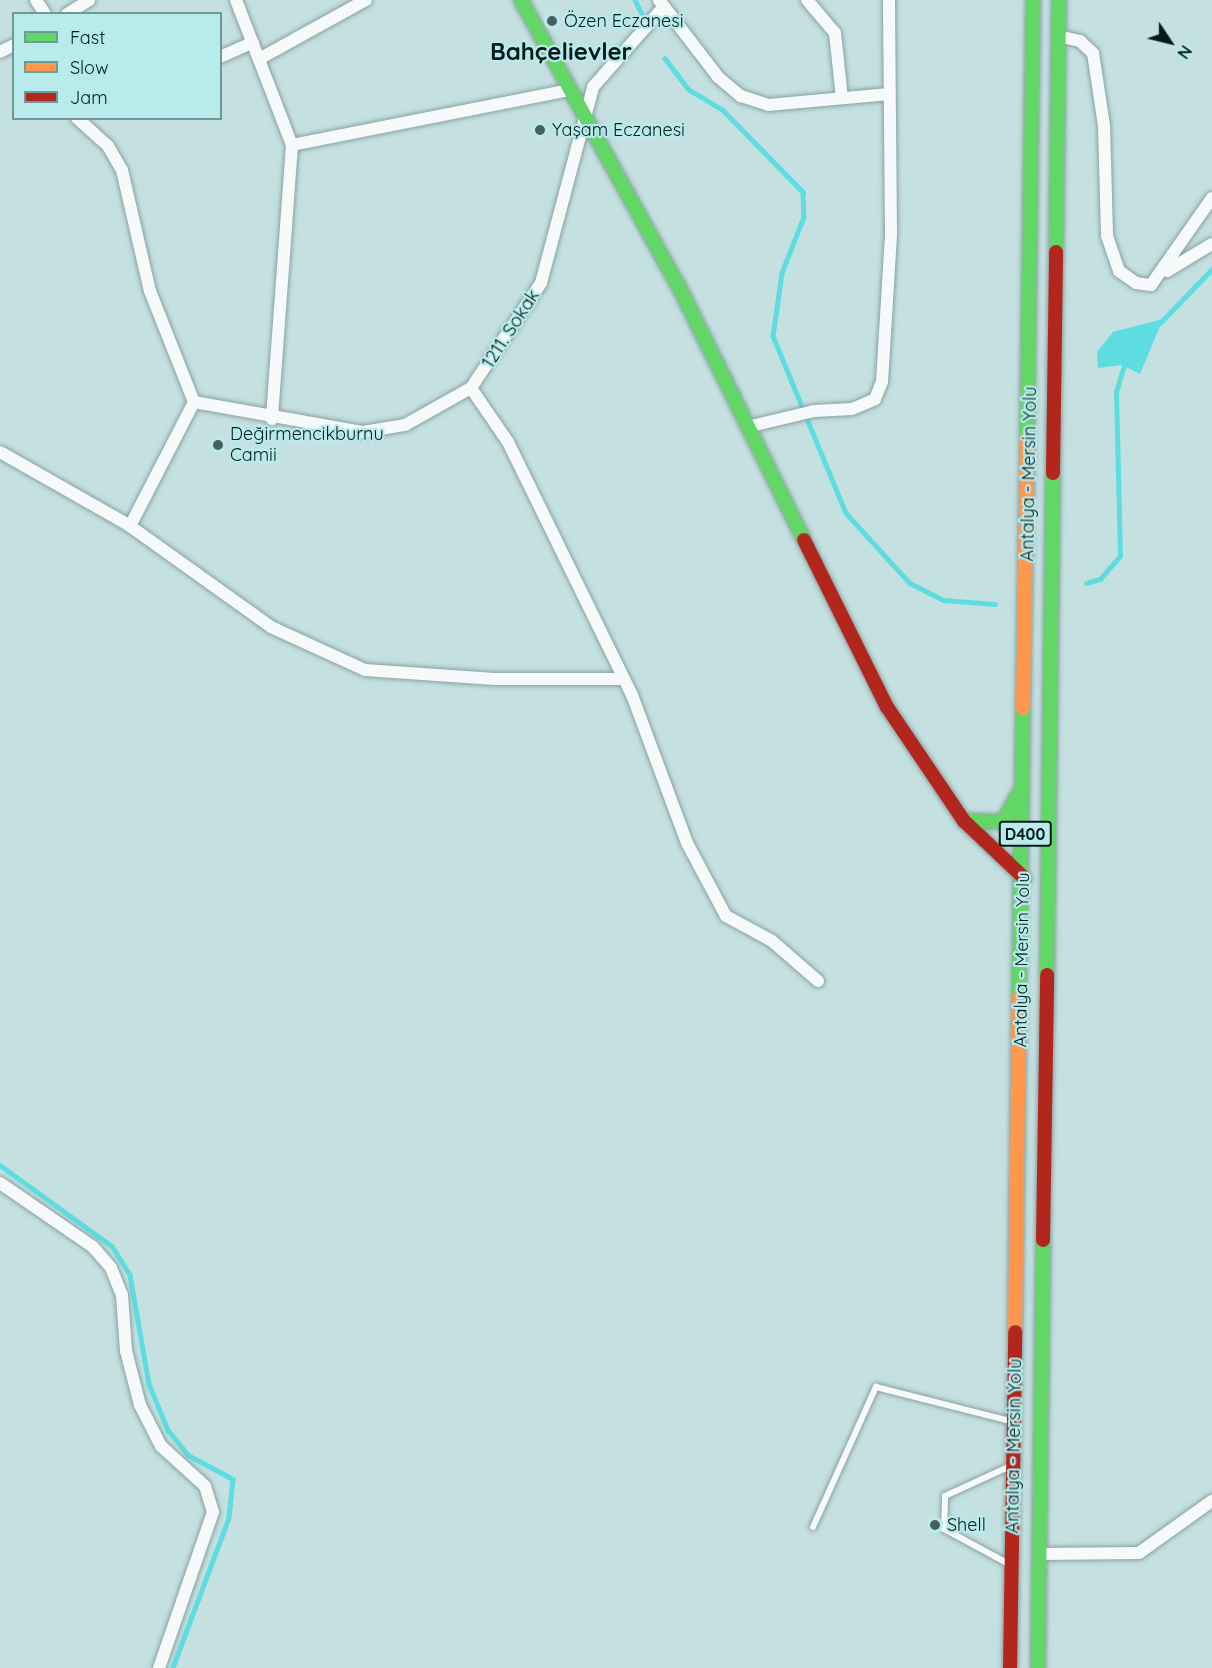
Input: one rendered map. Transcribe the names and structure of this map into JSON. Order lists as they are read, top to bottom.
{
  "streets": {
    "main road": ["Antalya - Mersin Yolu", "D400"],
    "street": ["1211. Sokak"]
  },
  "districts": ["Bahçelievler"],
  "places": [
    "Özen Eczanesi",
    "Yaşam Eczanesi",
    "Değirmencikburnu Camii",
    "Shell"
  ],
  "legend": ["Fast", "Slow", "Jam"],
  "north": "bottom right"
}
